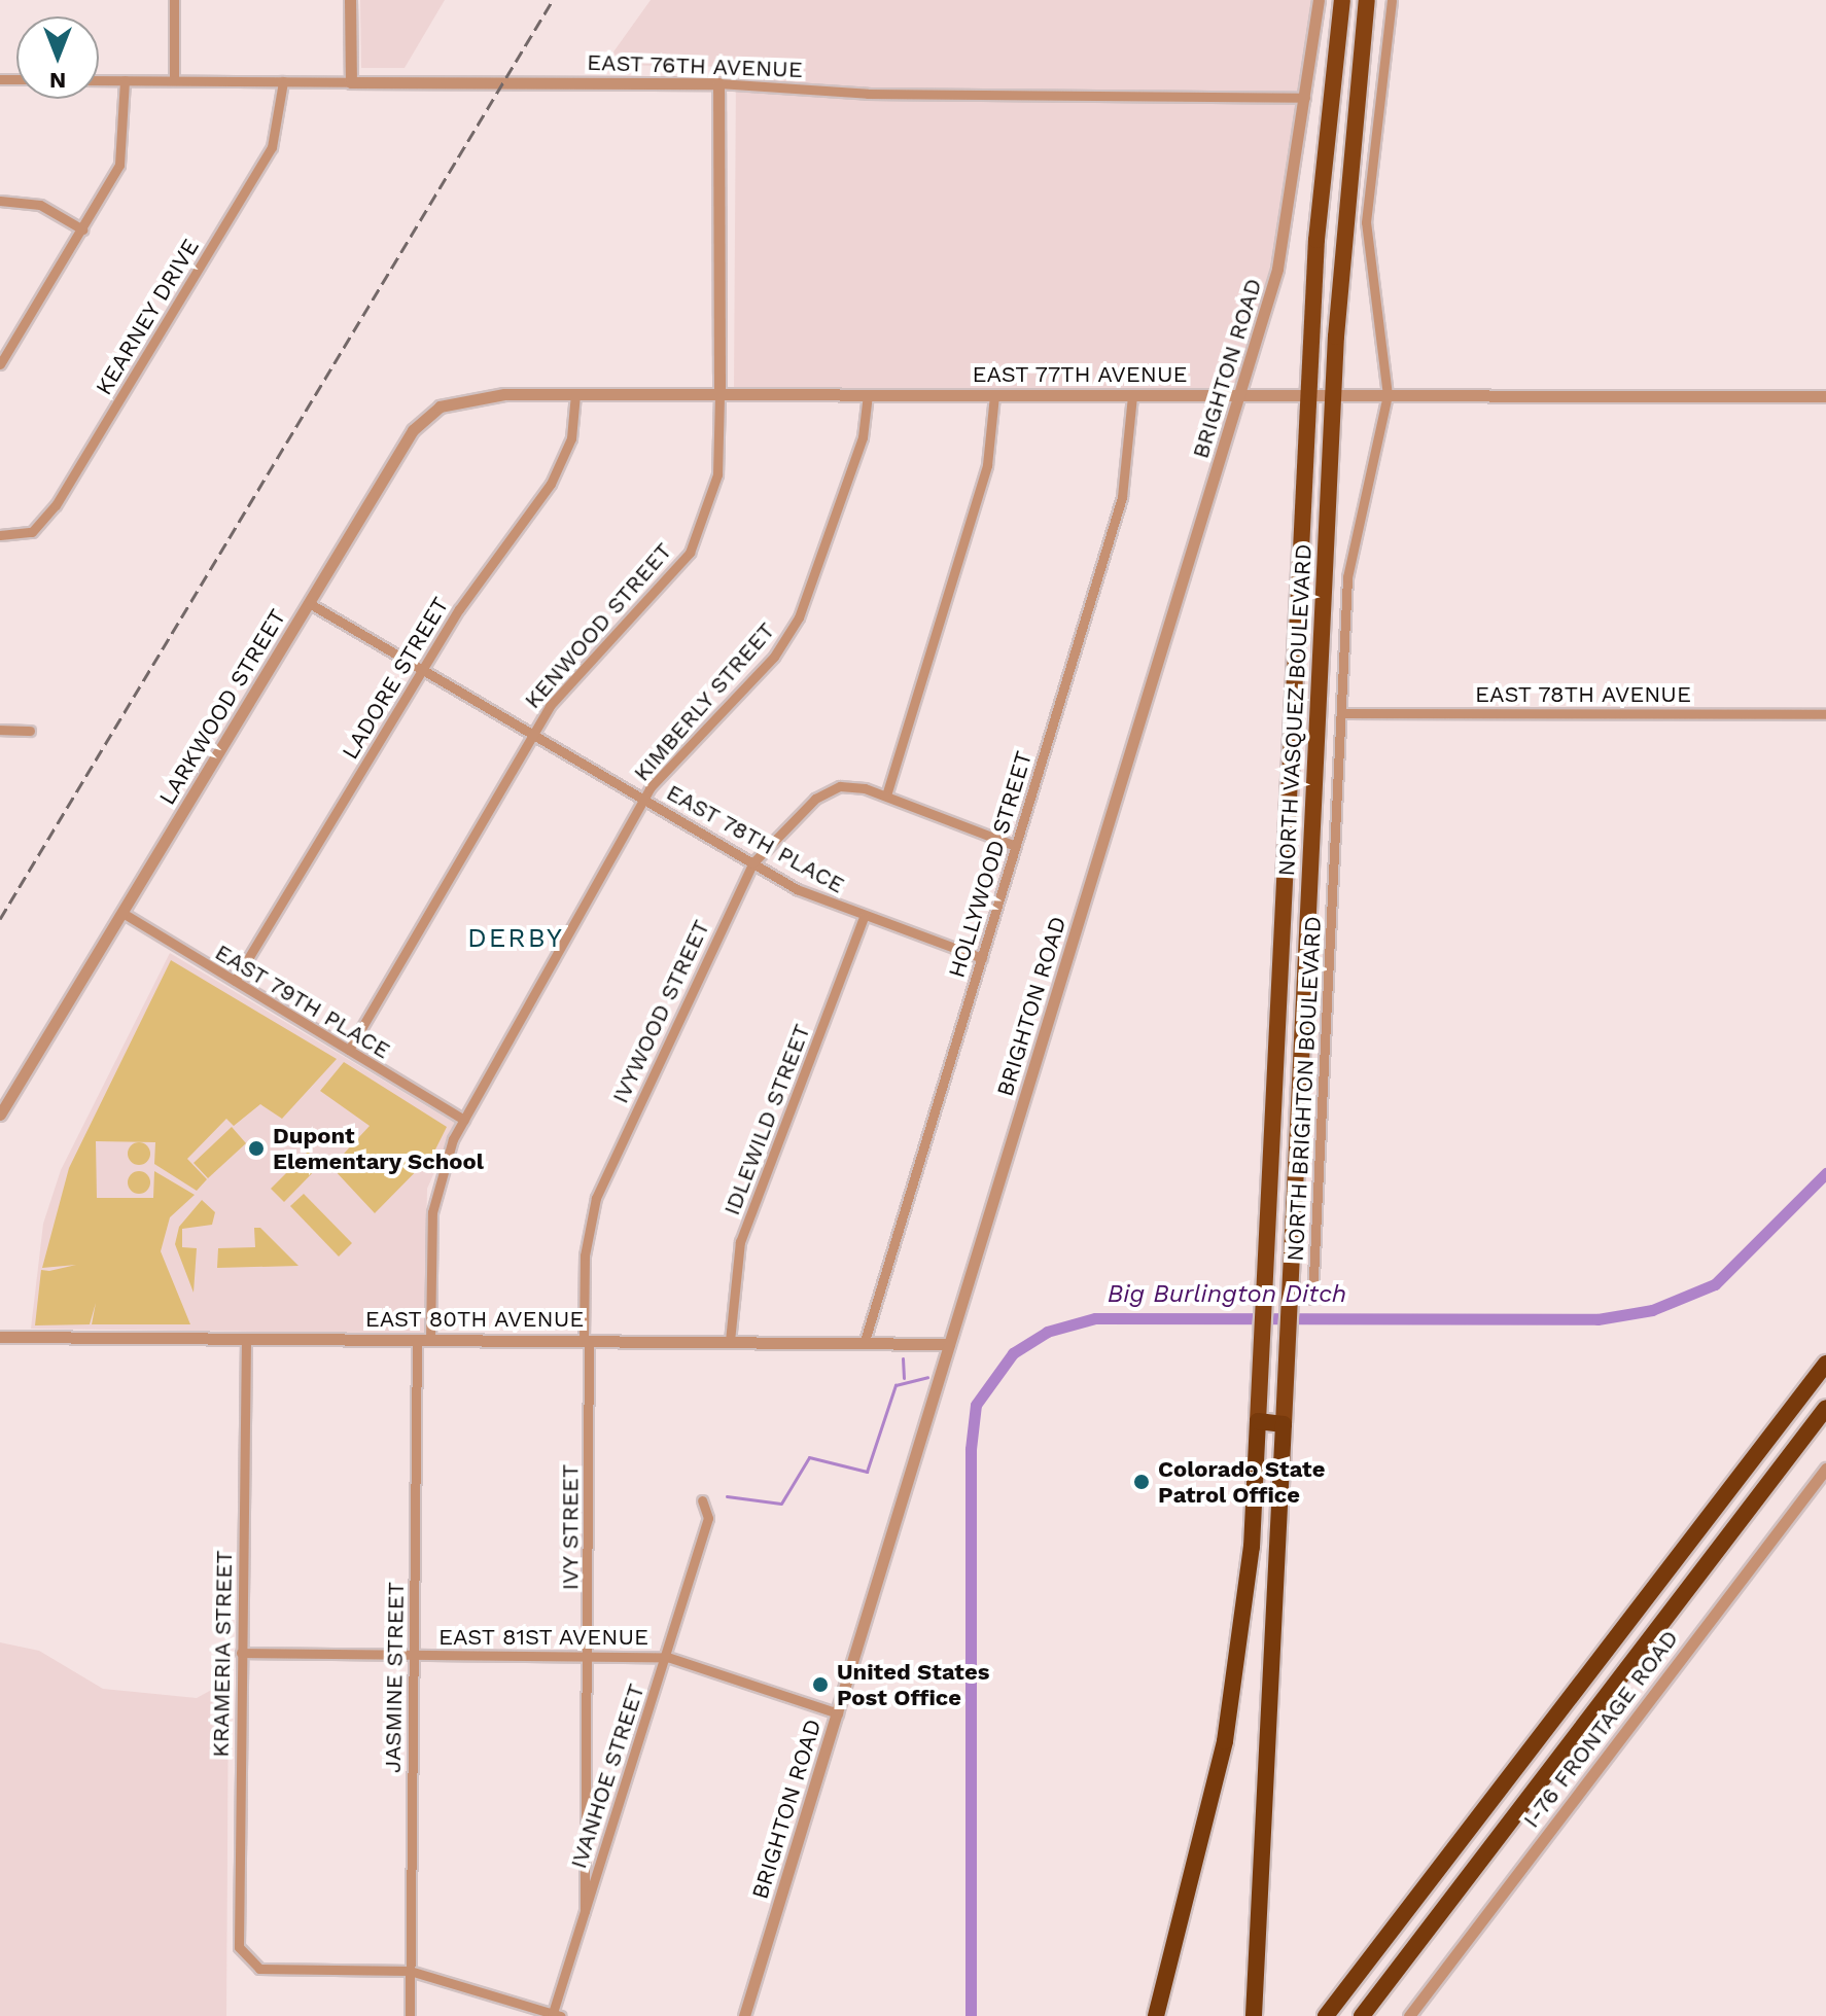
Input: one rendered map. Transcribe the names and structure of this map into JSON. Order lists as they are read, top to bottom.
{
  "streets": {
    "highway": ["NORTH VASQUEZ BOULEVARD"],
    "street": [
      "EAST 76TH AVENUE",
      "KEARNEY DRIVE",
      "BRIGHTON ROAD",
      "EAST 77TH AVENUE",
      "KENWOOD STREET",
      "LADORE STREET",
      "EAST 78TH AVENUE",
      "KIMBERLY STREET",
      "LARKWOOD STREET",
      "EAST 78TH PLACE",
      "HOLLYWOOD STREET",
      "EAST 79TH PLACE",
      "IVYWOOD STREET",
      "NORTH BRIGHTON BOULEVARD",
      "IDLEWILD STREET",
      "EAST 80TH AVENUE",
      "IVY STREET",
      "EAST 81ST AVENUE",
      "KRAMERIA STREET",
      "JASMINE STREET",
      "I-76 FRONTAGE ROAD",
      "IVANHOE STREET"
    ]
  },
  "crossings": [
    ["EAST 76TH AVENUE", "KEARNEY DRIVE"],
    ["EAST 76TH AVENUE", "BRIGHTON ROAD"],
    ["EAST 76TH AVENUE", "KENWOOD STREET"],
    ["BRIGHTON ROAD", "EAST 77TH AVENUE"],
    ["BRIGHTON ROAD", "EAST 80TH AVENUE"],
    ["BRIGHTON ROAD", "EAST 81ST AVENUE"],
    ["EAST 77TH AVENUE", "KENWOOD STREET"],
    ["EAST 77TH AVENUE", "LADORE STREET"],
    ["EAST 77TH AVENUE", "KIMBERLY STREET"],
    ["EAST 77TH AVENUE", "LARKWOOD STREET"],
    ["EAST 77TH AVENUE", "NORTH VASQUEZ BOULEVARD"],
    ["EAST 77TH AVENUE", "HOLLYWOOD STREET"],
    ["EAST 77TH AVENUE", "NORTH BRIGHTON BOULEVARD"],
    ["KENWOOD STREET", "EAST 78TH PLACE"],
    ["KENWOOD STREET", "EAST 79TH PLACE"],
    ["LADORE STREET", "EAST 78TH PLACE"],
    ["LADORE STREET", "EAST 79TH PLACE"],
    ["EAST 78TH AVENUE", "NORTH BRIGHTON BOULEVARD"],
    ["KIMBERLY STREET", "EAST 78TH PLACE"],
    ["KIMBERLY STREET", "EAST 79TH PLACE"],
    ["KIMBERLY STREET", "EAST 80TH AVENUE"],
    ["KIMBERLY STREET", "JASMINE STREET"],
    ["LARKWOOD STREET", "EAST 78TH PLACE"],
    ["LARKWOOD STREET", "EAST 79TH PLACE"],
    ["EAST 78TH PLACE", "HOLLYWOOD STREET"],
    ["EAST 78TH PLACE", "IVYWOOD STREET"],
    ["EAST 78TH PLACE", "IDLEWILD STREET"],
    ["HOLLYWOOD STREET", "IVYWOOD STREET"],
    ["HOLLYWOOD STREET", "EAST 80TH AVENUE"],
    ["IVYWOOD STREET", "EAST 80TH AVENUE"],
    ["IVYWOOD STREET", "IVY STREET"],
    ["IDLEWILD STREET", "EAST 80TH AVENUE"],
    ["EAST 80TH AVENUE", "IVY STREET"],
    ["EAST 80TH AVENUE", "KRAMERIA STREET"],
    ["EAST 80TH AVENUE", "JASMINE STREET"],
    ["IVY STREET", "EAST 81ST AVENUE"],
    ["IVY STREET", "IVANHOE STREET"],
    ["EAST 81ST AVENUE", "KRAMERIA STREET"],
    ["EAST 81ST AVENUE", "JASMINE STREET"],
    ["EAST 81ST AVENUE", "IVANHOE STREET"],
    ["KRAMERIA STREET", "JASMINE STREET"]
  ],
  "districts": ["DERBY"],
  "water": ["Big Burlington Ditch"],
  "places": ["Dupont Elementary School", "Colorado State Patrol Office", "United States Post Office"],
  "north": "bottom"
}
